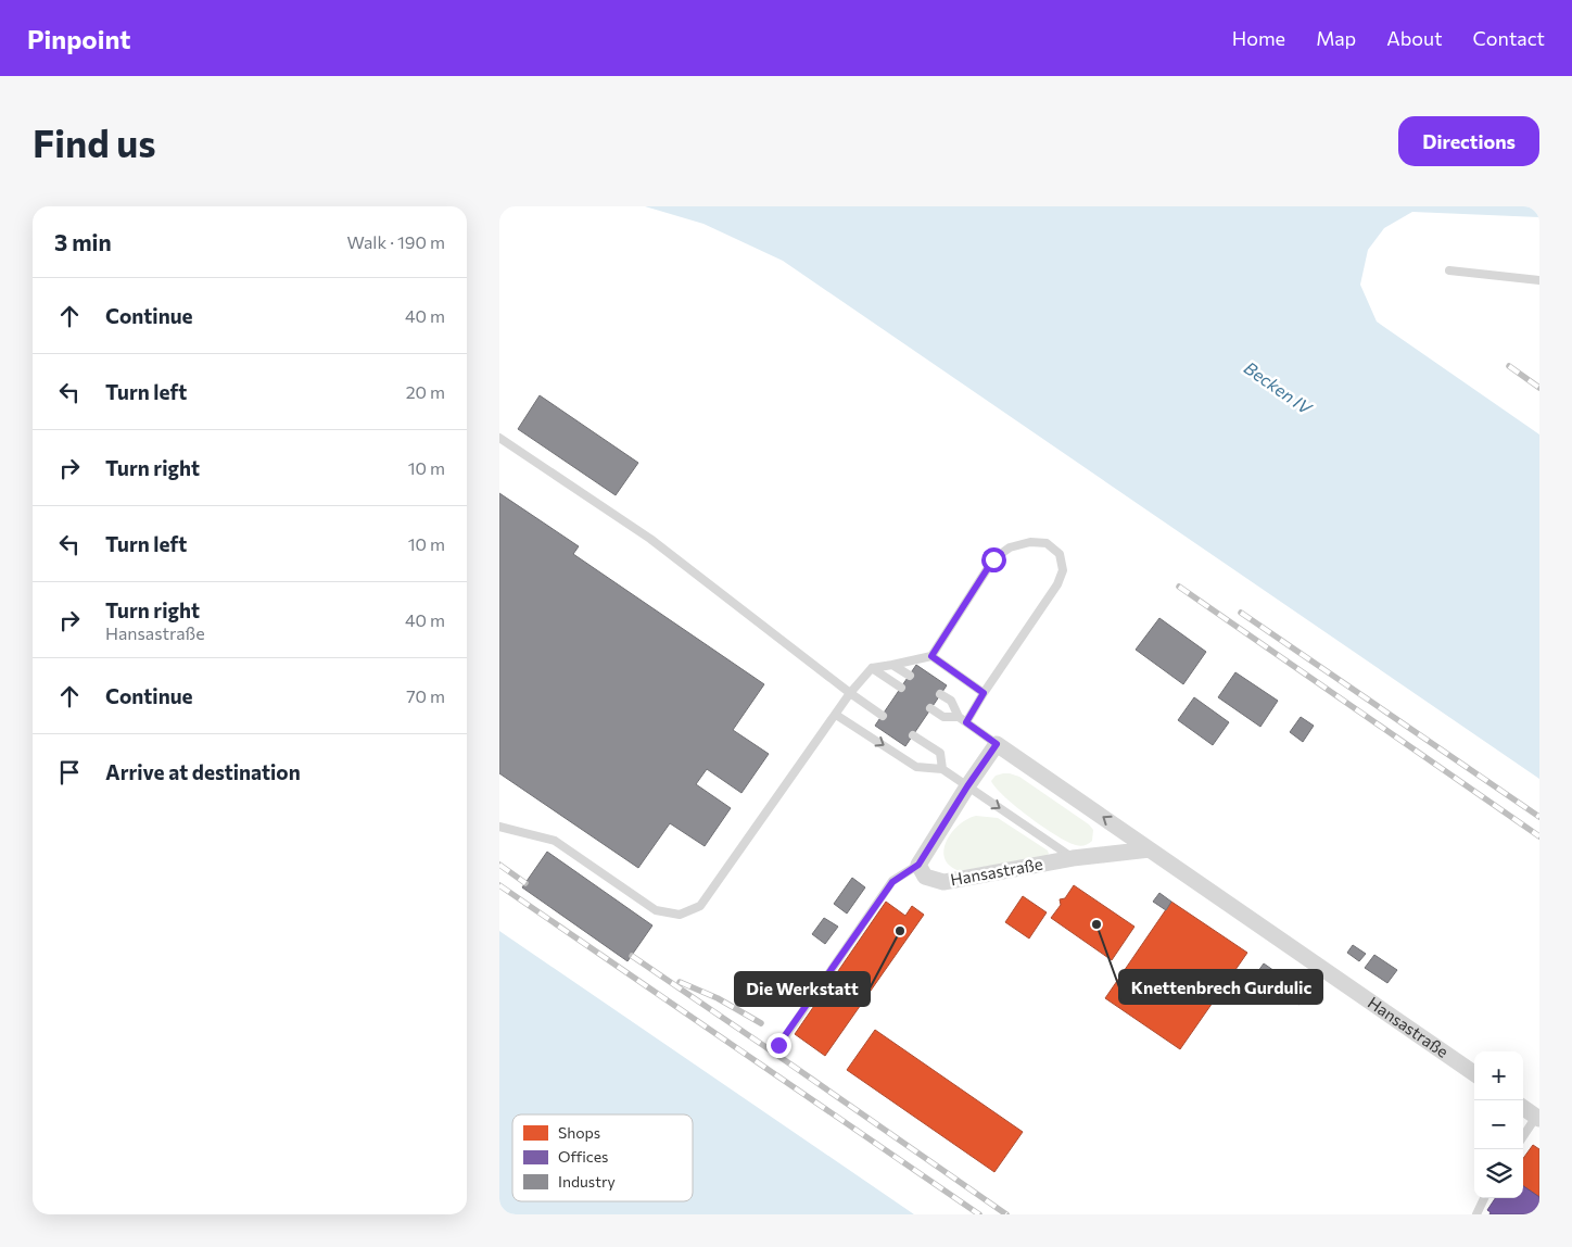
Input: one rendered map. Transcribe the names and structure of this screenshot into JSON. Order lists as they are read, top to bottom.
{
  "streets": {
    "street": ["Hansastraße"]
  },
  "water": ["Becken IV"],
  "places": ["Knettenbrech Gurdulic", "Die Werkstatt"],
  "legend": ["Shops", "Offices", "Industry"],
  "page": {
    "header": "Pinpoint",
    "nav": [
      "Home",
      "Map",
      "About",
      "Contact"
    ],
    "buttons": "Directions",
    "title": "Find us",
    "heading": ["3 min", "Walk · 190 m"],
    "list": [
      ["Continue", "40 m"],
      ["Turn left", "20 m"],
      ["Turn right", "10 m"],
      ["Turn left", "10 m"],
      ["Turn right", "Hansastraße", "40 m"],
      ["Continue", "70 m"],
      "Arrive at destination"
    ],
    "map_buttons": ["+", "−"]
  }
}
